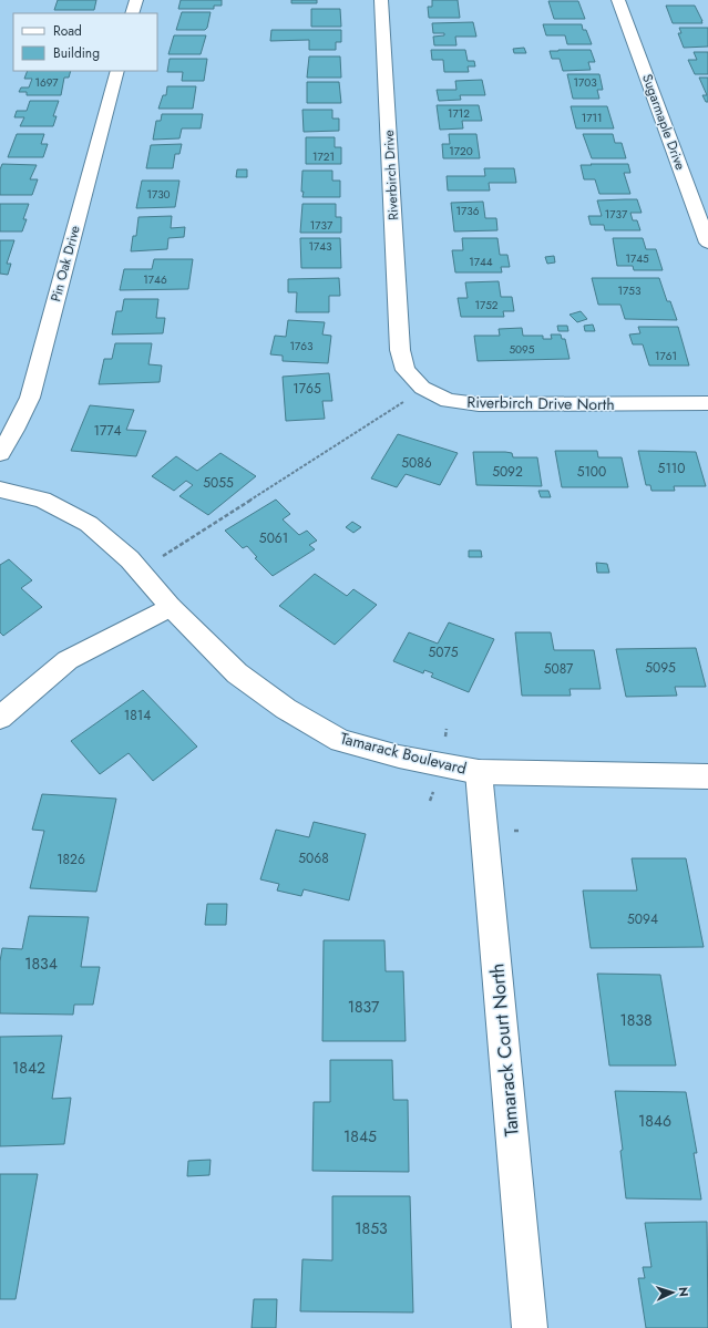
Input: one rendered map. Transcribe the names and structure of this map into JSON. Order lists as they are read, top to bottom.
{
  "streets": {
    "street": [
      "Sugarmaple Drive",
      "Riverbirch Drive",
      "Pin Oak Drive",
      "Riverbirch Drive North",
      "Tamarack Boulevard",
      "Tamarack Court North"
    ]
  },
  "crossings": [
    ["Riverbirch Drive", "Riverbirch Drive North"],
    ["Tamarack Boulevard", "Tamarack Court North"]
  ],
  "house_numbers": [
    "1697",
    "1703",
    "1712",
    "1711",
    "1720",
    "1721",
    "1730",
    "1736",
    "1737",
    "1737",
    "1743",
    "1745",
    "1744",
    "1746",
    "1753",
    "1752",
    "1763",
    "5095",
    "1761",
    "1765",
    "1774",
    "5086",
    "5110",
    "5092",
    "5100",
    "5055",
    "5061",
    "5075",
    "5095",
    "5087",
    "1814",
    "5068",
    "1826",
    "5094",
    "1834",
    "1837",
    "1838",
    "1842",
    "1846",
    "1845",
    "1853"
  ],
  "legend": ["Road", "Building"],
  "north": "right"
}
